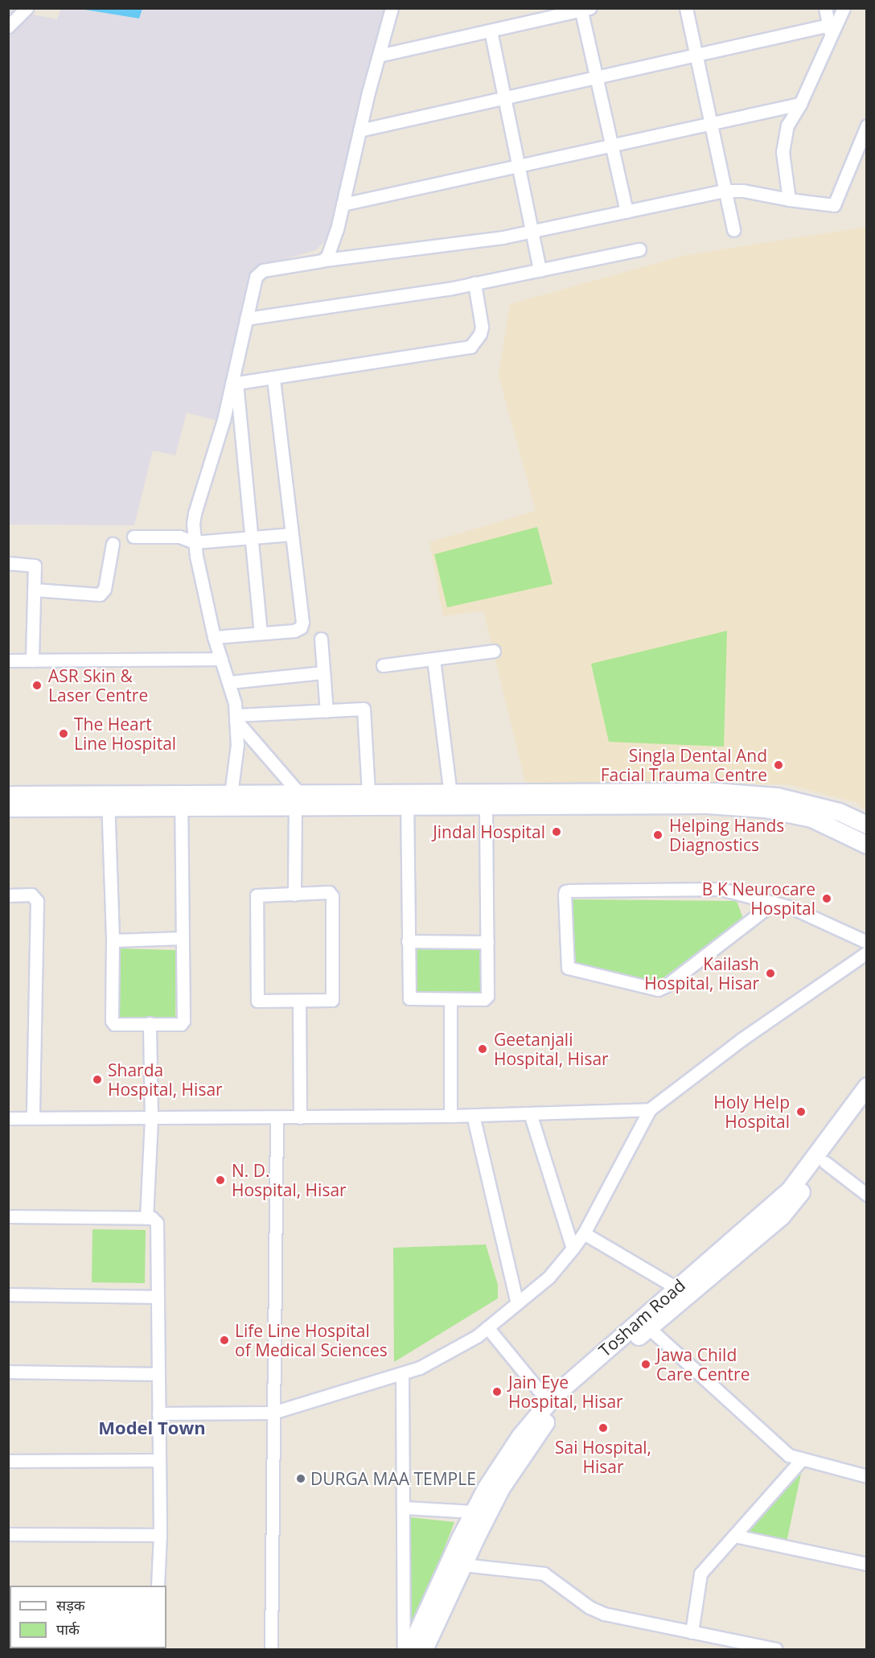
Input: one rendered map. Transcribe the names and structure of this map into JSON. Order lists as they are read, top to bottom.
{
  "streets": {
    "main road": ["Tosham Road"]
  },
  "districts": ["Model Town"],
  "places": [
    "ASR Skin & Laser Centre",
    "The Heart Line Hospital",
    "Singla Dental And Facial Trauma Centre",
    "Jindal Hospital",
    "Helping Hands Diagnostics",
    "B K Neurocare Hospital",
    "Kailash Hospital, Hisar",
    "Geetanjali Hospital, Hisar",
    "Sharda Hospital, Hisar",
    "Holy Help Hospital",
    "N. D. Hospital, Hisar",
    "Life Line Hospital of Medical Sciences",
    "Jawa Child Care Centre",
    "Jain Eye Hospital, Hisar",
    "Sai Hospital, Hisar",
    "DURGA MAA TEMPLE"
  ],
  "legend": ["सड़क", "पार्क"]
}
